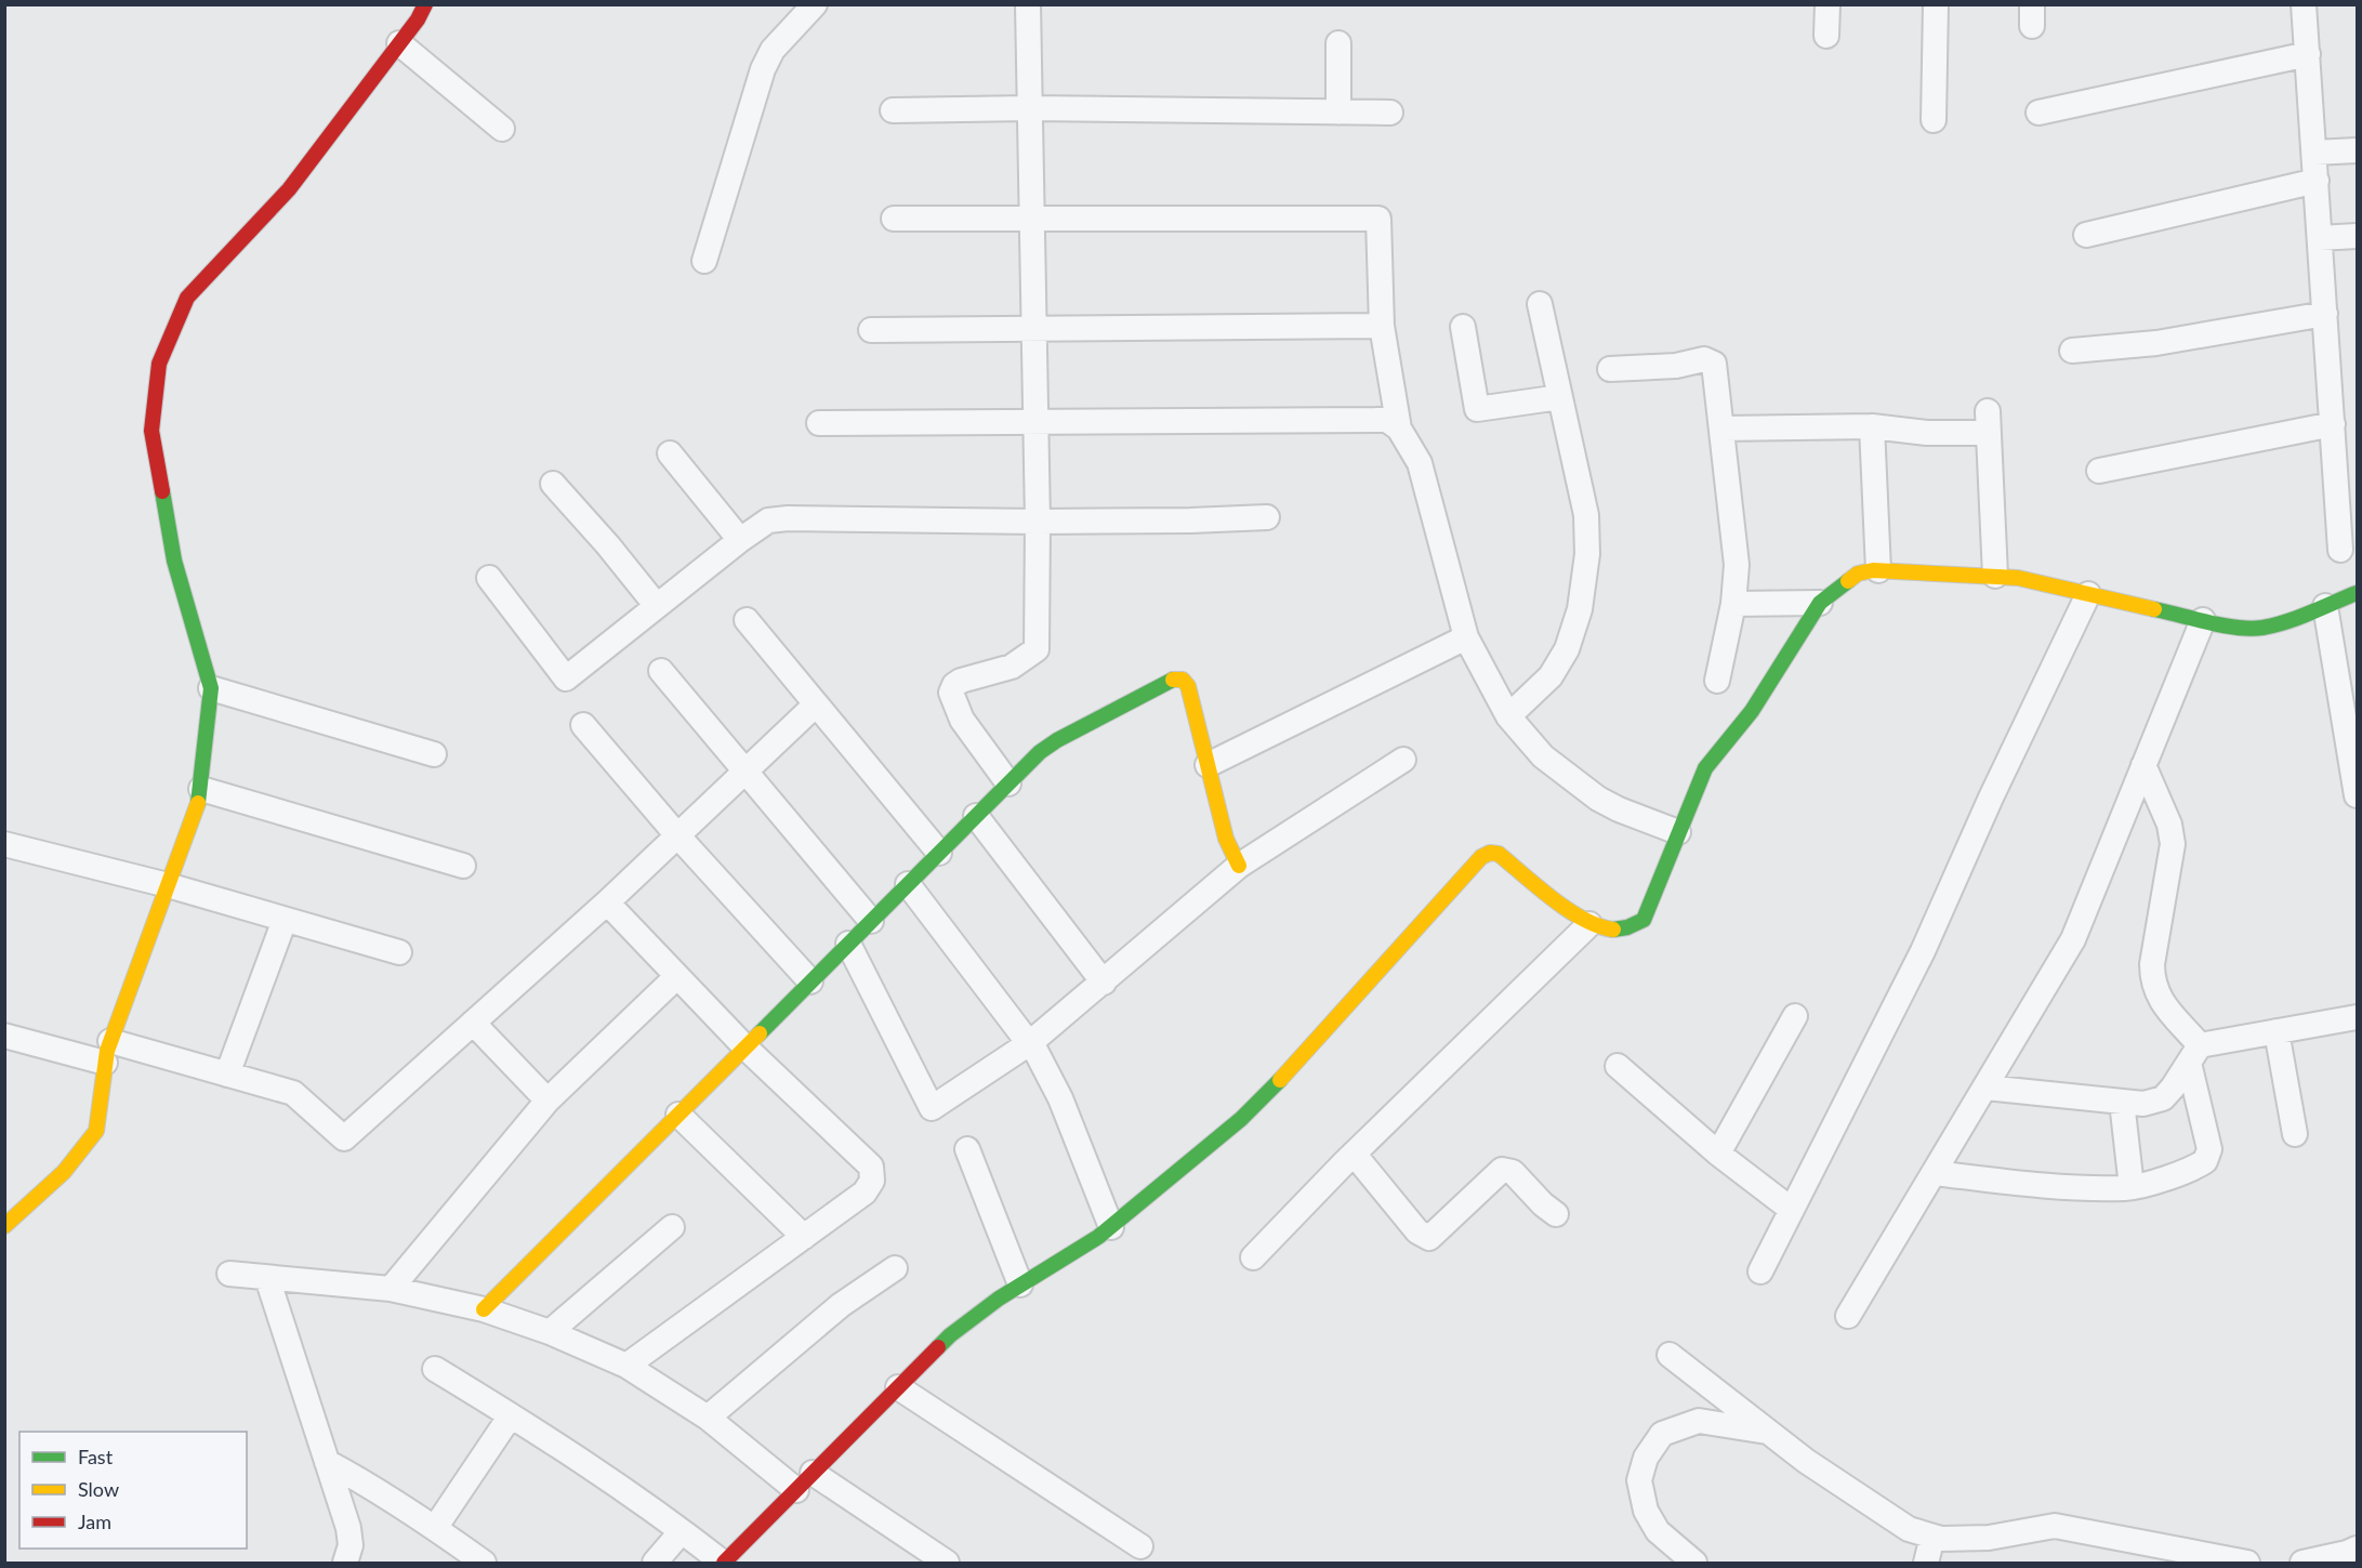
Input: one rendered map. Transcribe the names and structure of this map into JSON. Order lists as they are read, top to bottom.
{
  "legend": ["Fast", "Slow", "Jam"]
}
